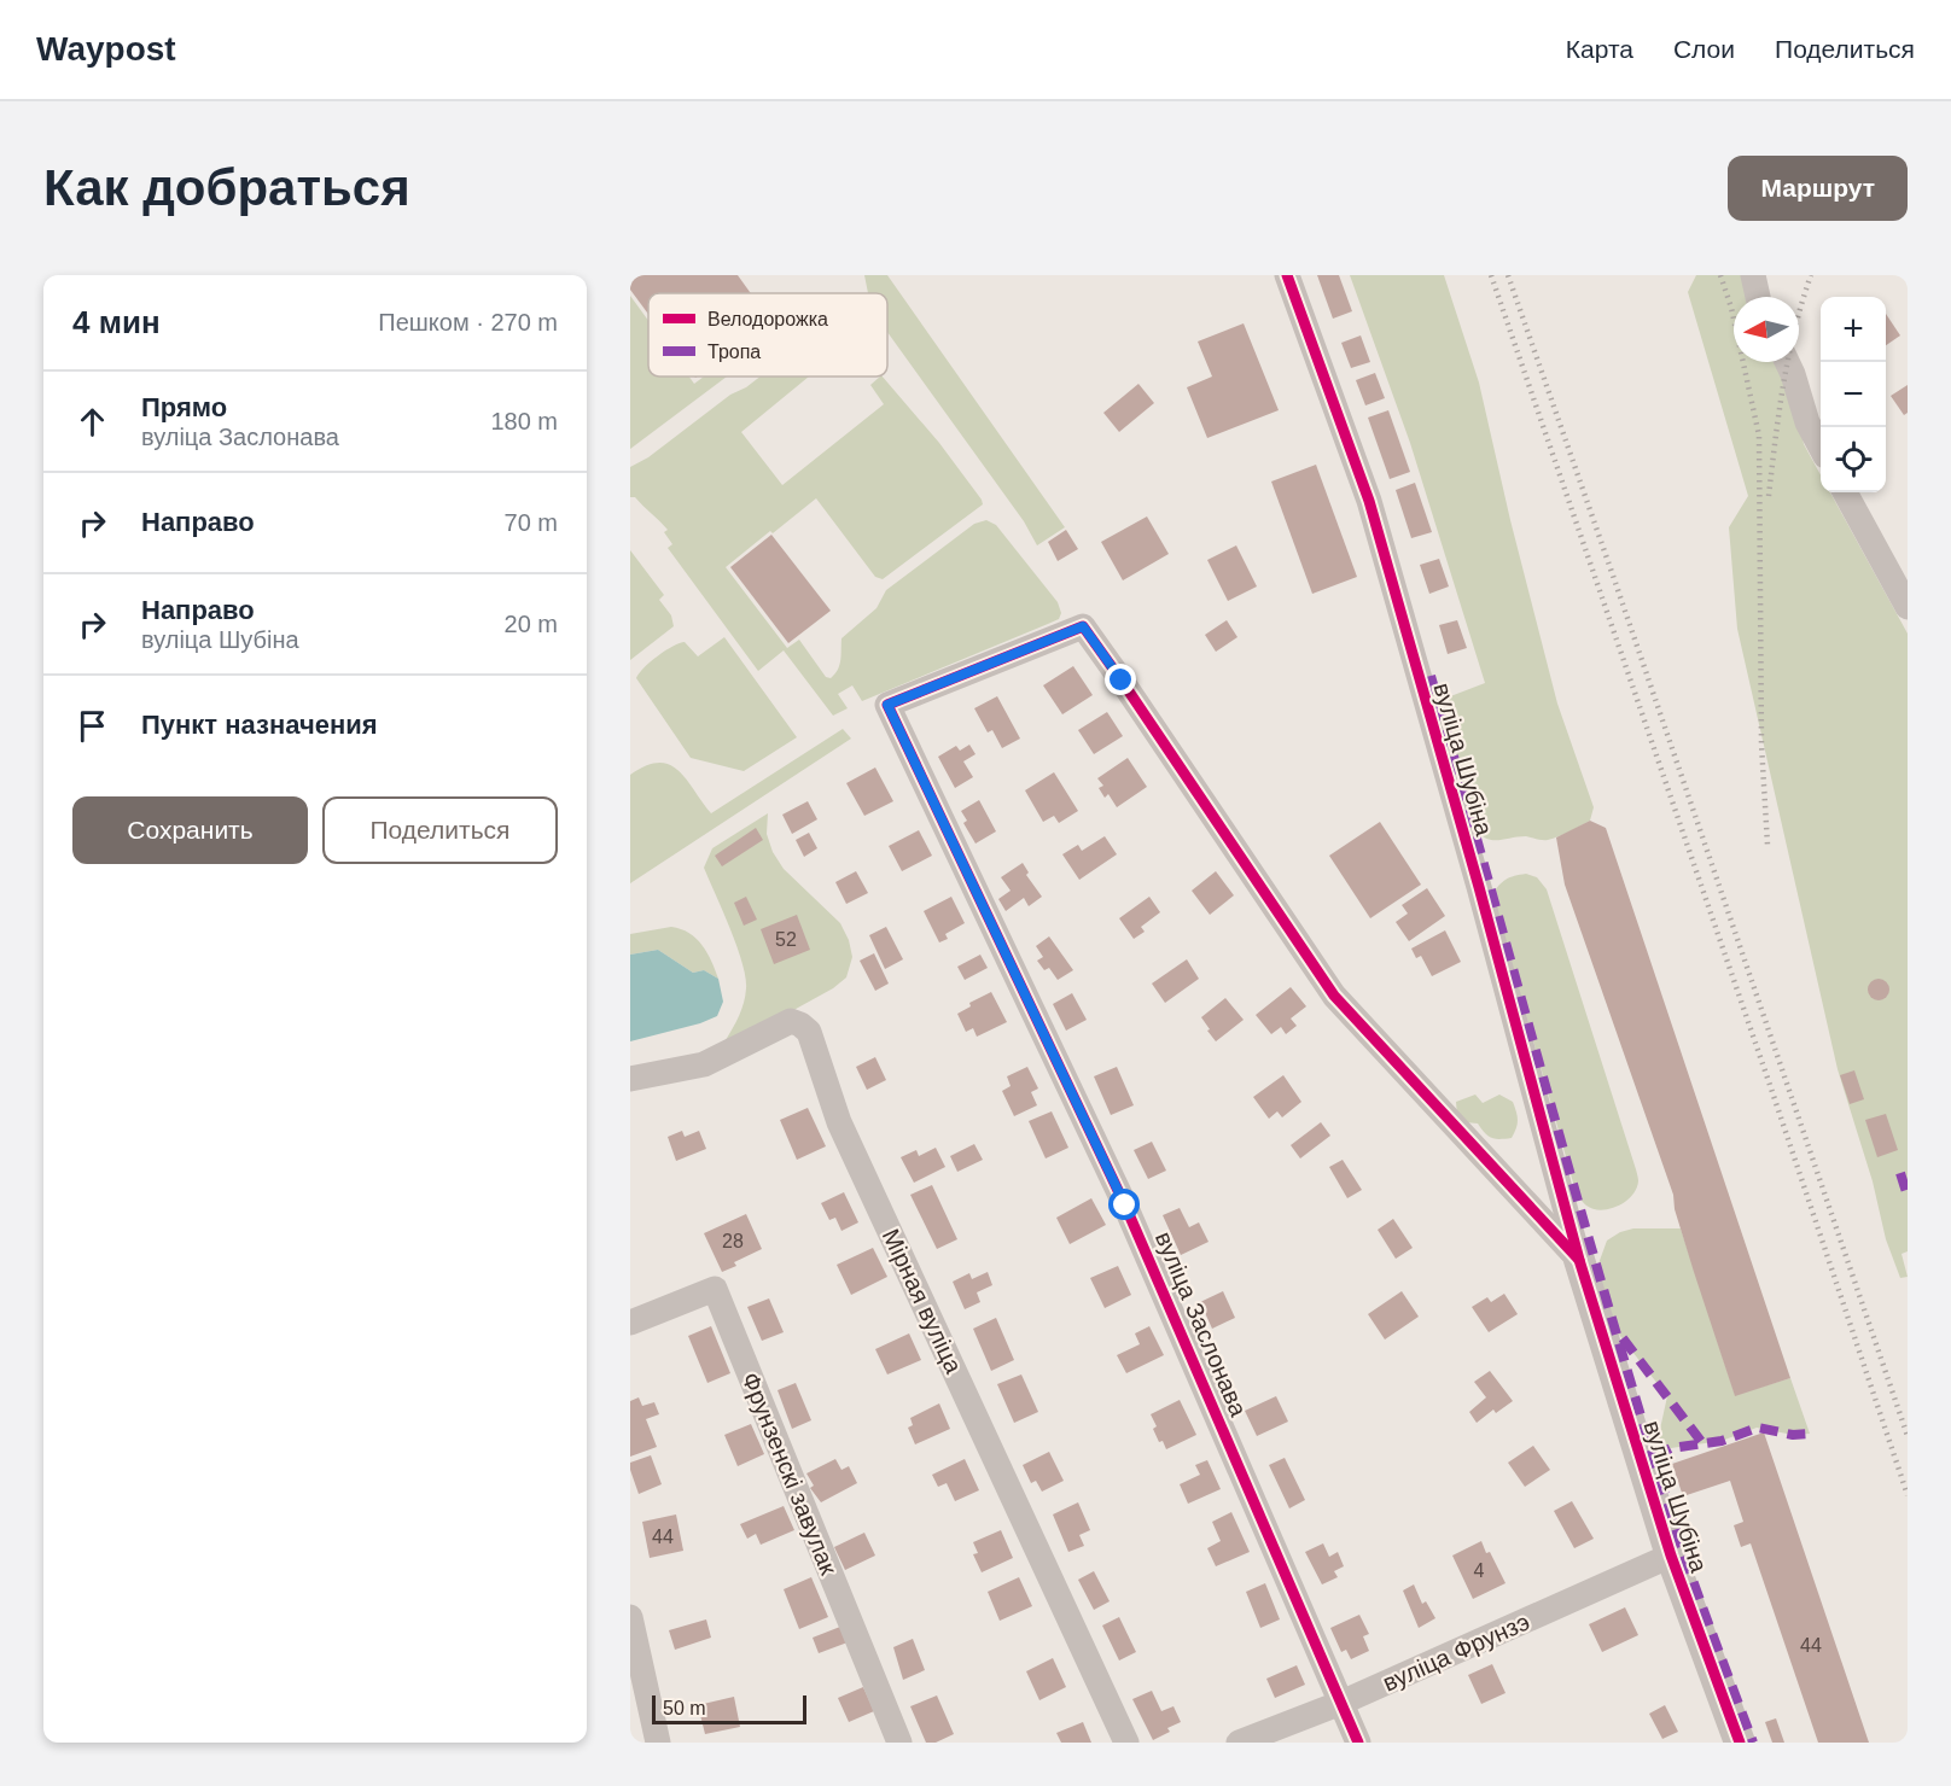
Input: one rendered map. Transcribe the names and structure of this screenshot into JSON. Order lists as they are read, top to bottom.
{
  "streets": {
    "street": [
      "вуліца Шубіна",
      "Мірная вуліца",
      "вуліца Заслонава",
      "Фрунзенскі завулак",
      "вуліца Фрунзэ"
    ]
  },
  "crossings": [
    ["вуліца Шубіна", "вуліца Заслонава"],
    ["вуліца Шубіна", "вуліца Фрунзэ"],
    ["вуліца Заслонава", "вуліца Фрунзэ"]
  ],
  "house_numbers": [
    "52",
    "28",
    "44",
    "4",
    "44"
  ],
  "legend": ["Велодорожка", "Тропа"],
  "scale_bar": "50 m",
  "north": "left",
  "page": {
    "header": "Waypost",
    "nav": ["Карта", "Слои", "Поделиться"],
    "buttons": [
      "Маршрут",
      ["Сохранить", "Поделиться"]
    ],
    "title": "Как добраться",
    "heading": ["4 мин", "Пешком · 270 m"],
    "map_buttons": ["+", "−"],
    "list": [
      ["Прямо", "вуліца Заслонава", "180 m"],
      ["Направо", "70 m"],
      ["Направо", "вуліца Шубіна", "20 m"],
      "Пункт назначения"
    ],
    "scale": "50 m"
  }
}
